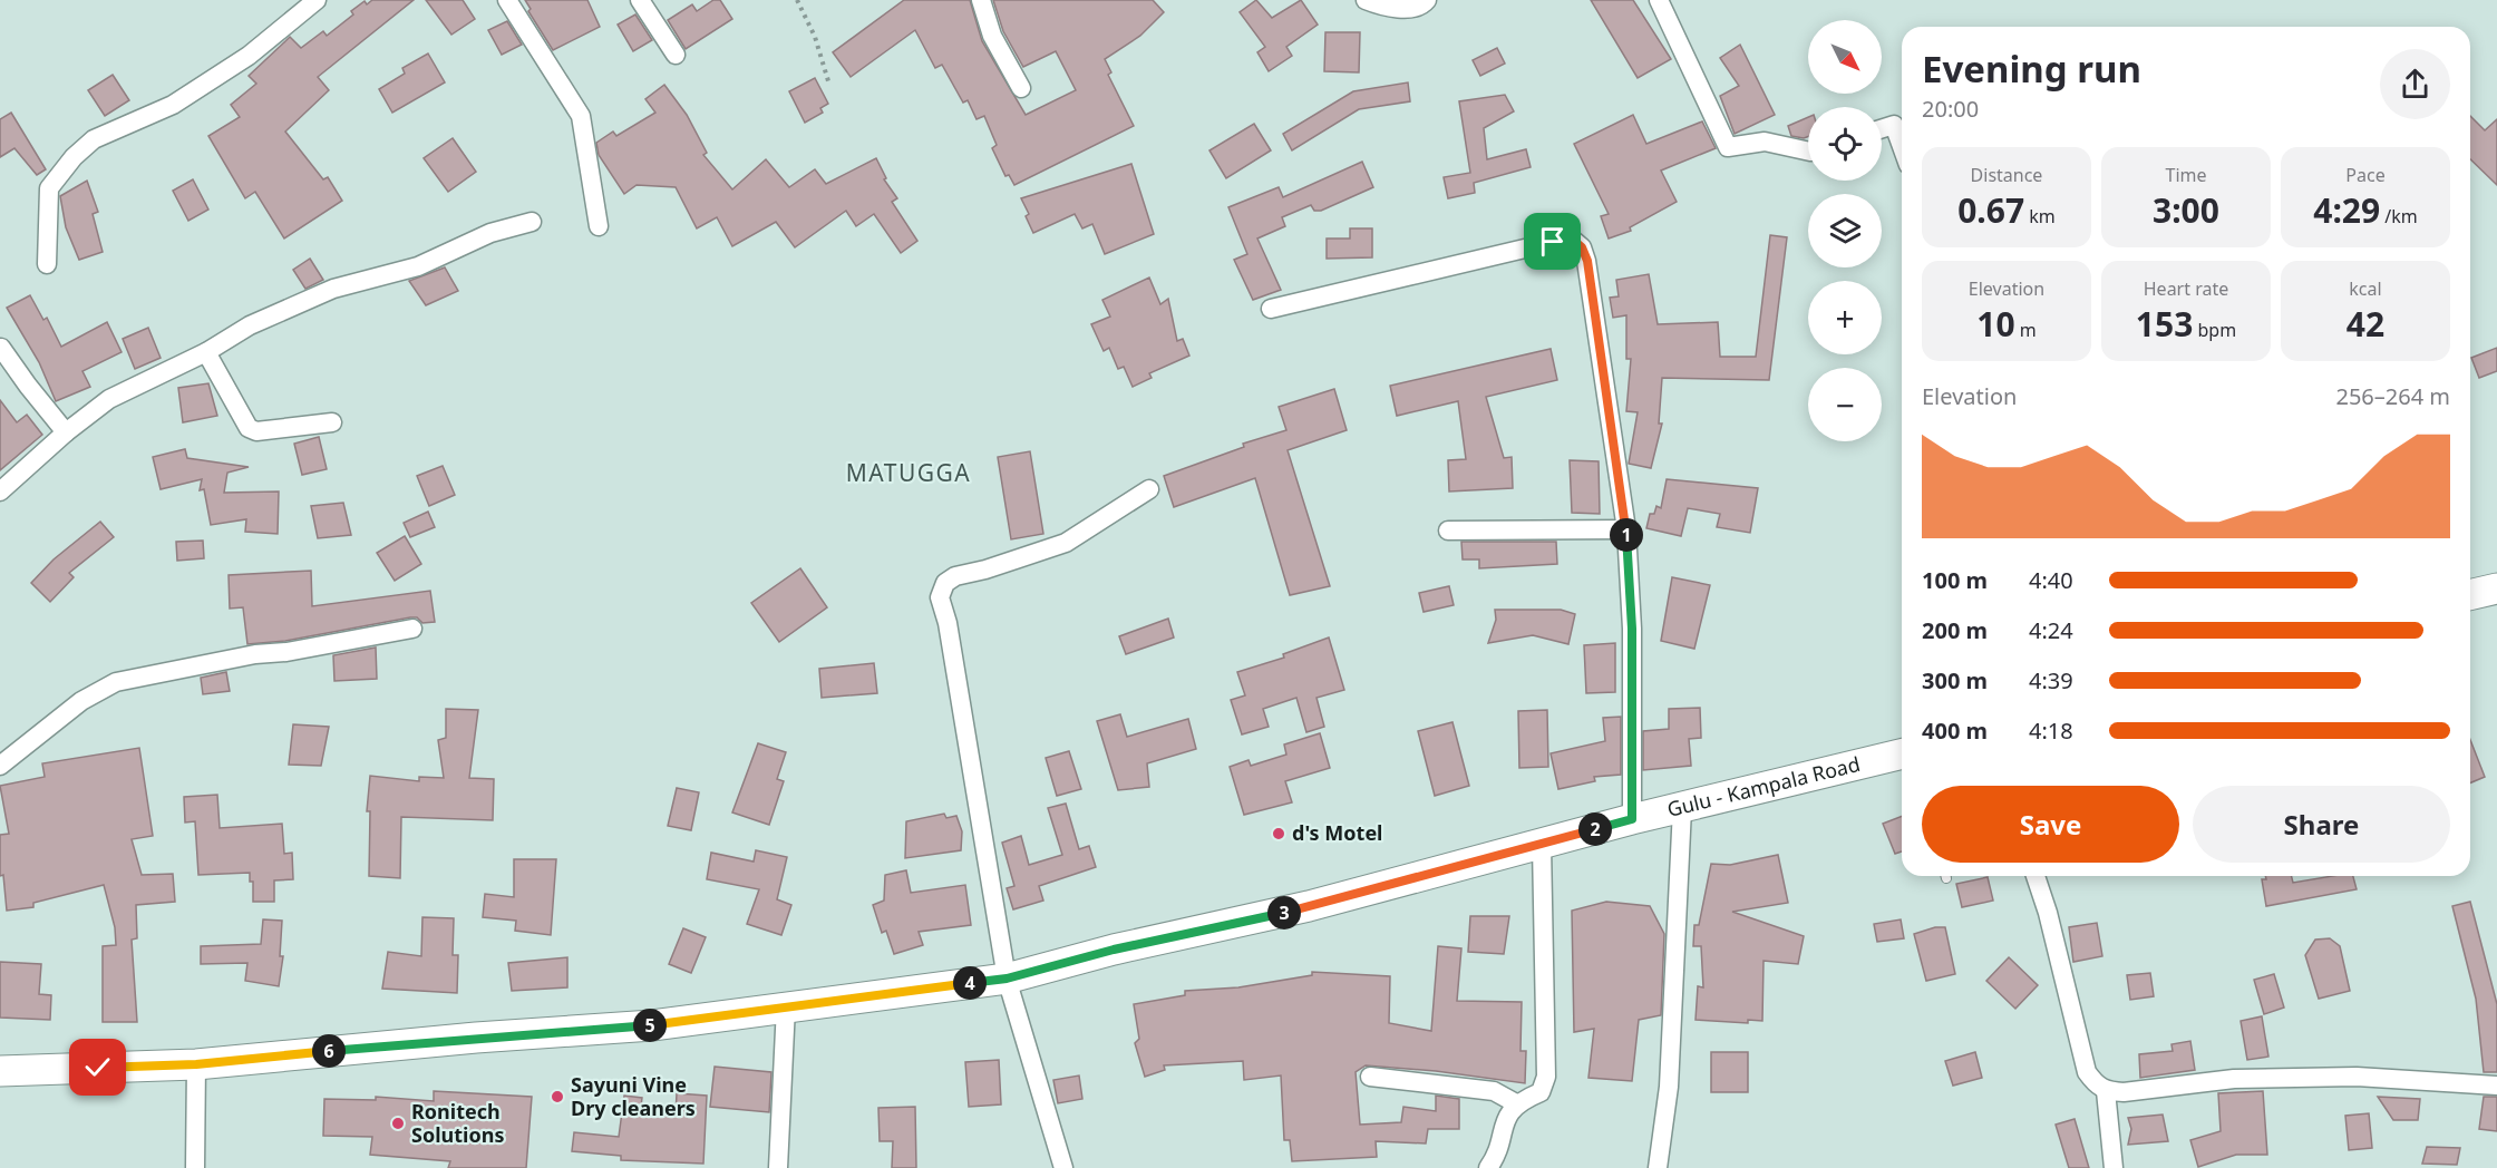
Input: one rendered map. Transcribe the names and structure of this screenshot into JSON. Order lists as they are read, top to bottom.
{
  "streets": {
    "main road": ["Gulu - Kampala Road"]
  },
  "districts": ["MATUGGA"],
  "places": ["d's Motel", "Sayuni Vine Dry cleaners", "Ronitech Solutions"],
  "north": "bottom right",
  "page": {
    "map_buttons": ["+", "−"],
    "heading": ["Evening run", "20:00"],
    "stats": [
      ["Distance", "0.67 km"],
      ["Time", "3:00"],
      ["Pace", "4:29 /km"],
      ["Elevation", "10 m"],
      ["Heart rate", "153 bpm"],
      ["kcal", "42"]
    ],
    "chart": ["Elevation", "256–264 m"],
    "pins": [
      "1",
      "2",
      "3",
      "4",
      "5",
      "6"
    ],
    "list": [
      {
        "name": "100 m",
        "note": "4:40"
      },
      {
        "name": "200 m",
        "note": "4:24"
      },
      {
        "name": "300 m",
        "note": "4:39"
      },
      {
        "name": "400 m",
        "note": "4:18"
      }
    ],
    "buttons": ["Save", "Share"]
  }
}
